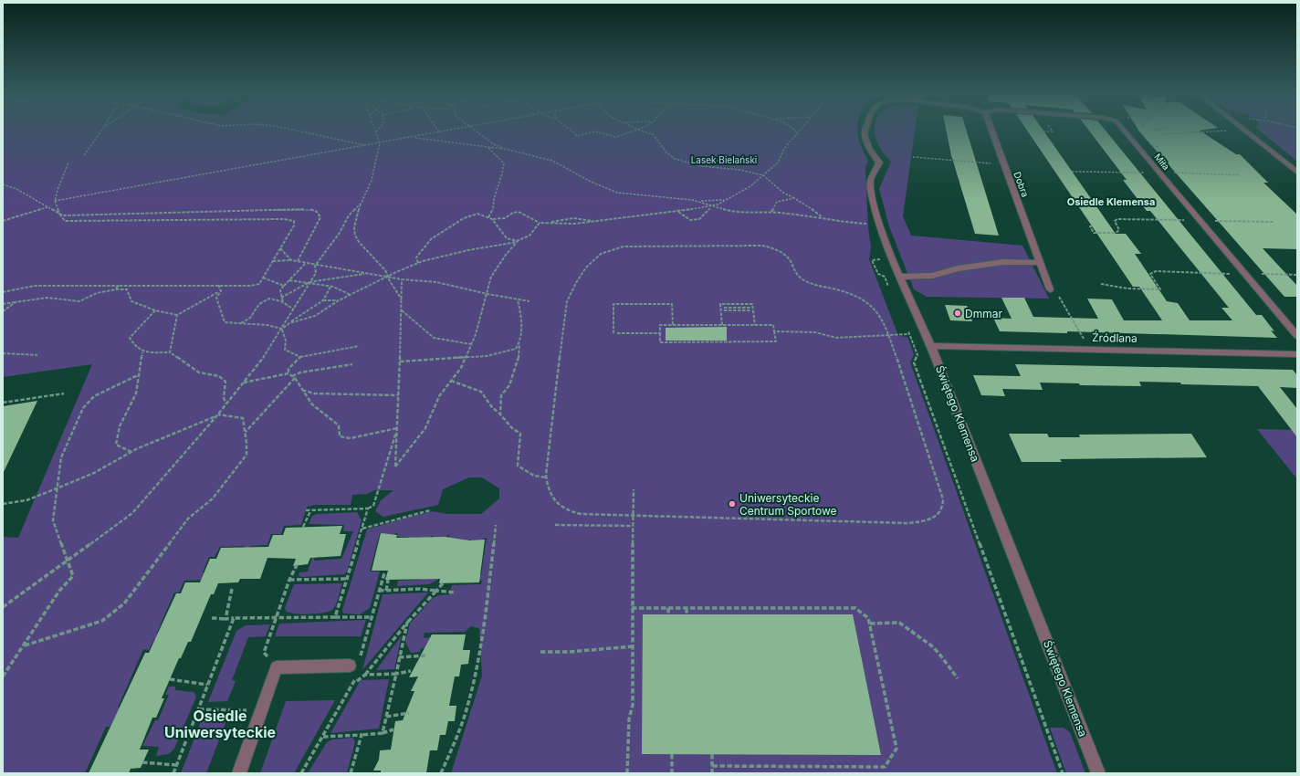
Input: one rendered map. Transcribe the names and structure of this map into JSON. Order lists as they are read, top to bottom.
{
  "streets": {
    "street": [
      "Miła",
      "Dobra",
      "Źródlana",
      "Świętego Klemensa"
    ]
  },
  "crossings": [
    ["Źródlana", "Świętego Klemensa"]
  ],
  "districts": ["Osiedle Klemensa", "Osiedle Uniwersyteckie"],
  "parks": ["Lasek Bielański"],
  "places": ["Dmmar", "Uniwersyteckie Centrum Sportowe"]
}
